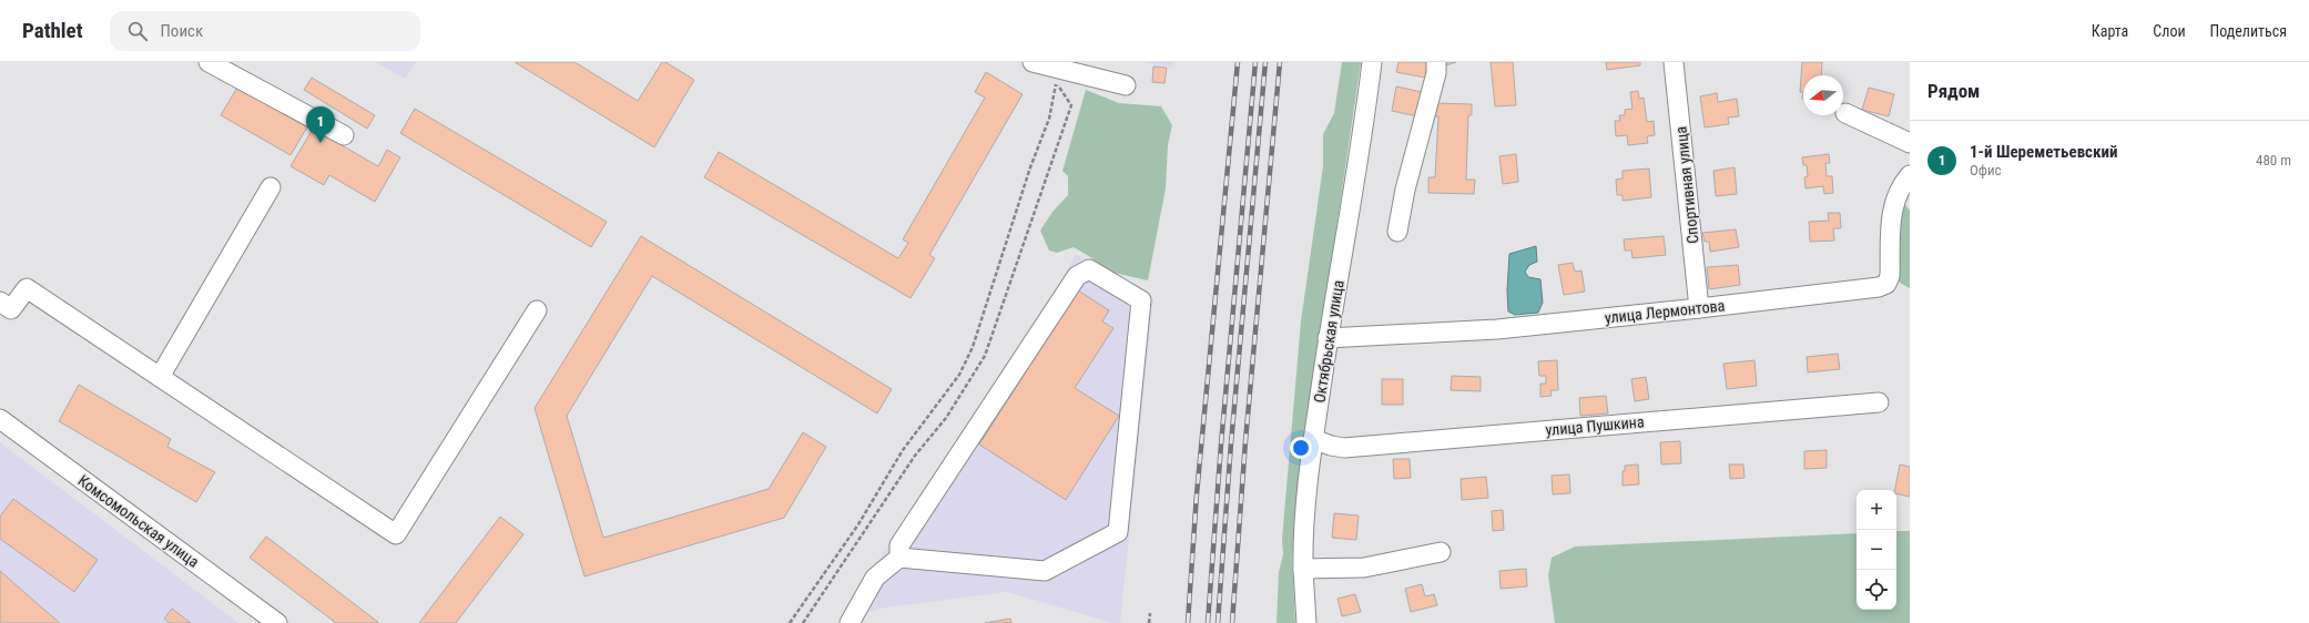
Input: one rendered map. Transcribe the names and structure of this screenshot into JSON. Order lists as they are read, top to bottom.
{
  "streets": {
    "street": [
      "Спортивная улица",
      "улица Лермонтова",
      "Октябрьская улица",
      "улица Пушкина",
      "Комсомольская улица"
    ]
  },
  "crossings": [
    ["Спортивная улица", "улица Лермонтова"],
    ["улица Лермонтова", "Октябрьская улица"],
    ["Октябрьская улица", "улица Пушкина"]
  ],
  "north": "left",
  "page": {
    "header": "Pathlet",
    "search": "Поиск",
    "nav": ["Карта", "Слои", "Поделиться"],
    "heading": "Рядом",
    "pins": "1",
    "list": [
      {
        "mark": "1",
        "name": "1-й Шереметьевский",
        "note": "Офис",
        "value": "480 m"
      }
    ],
    "map_buttons": ["+", "−"]
  }
}
